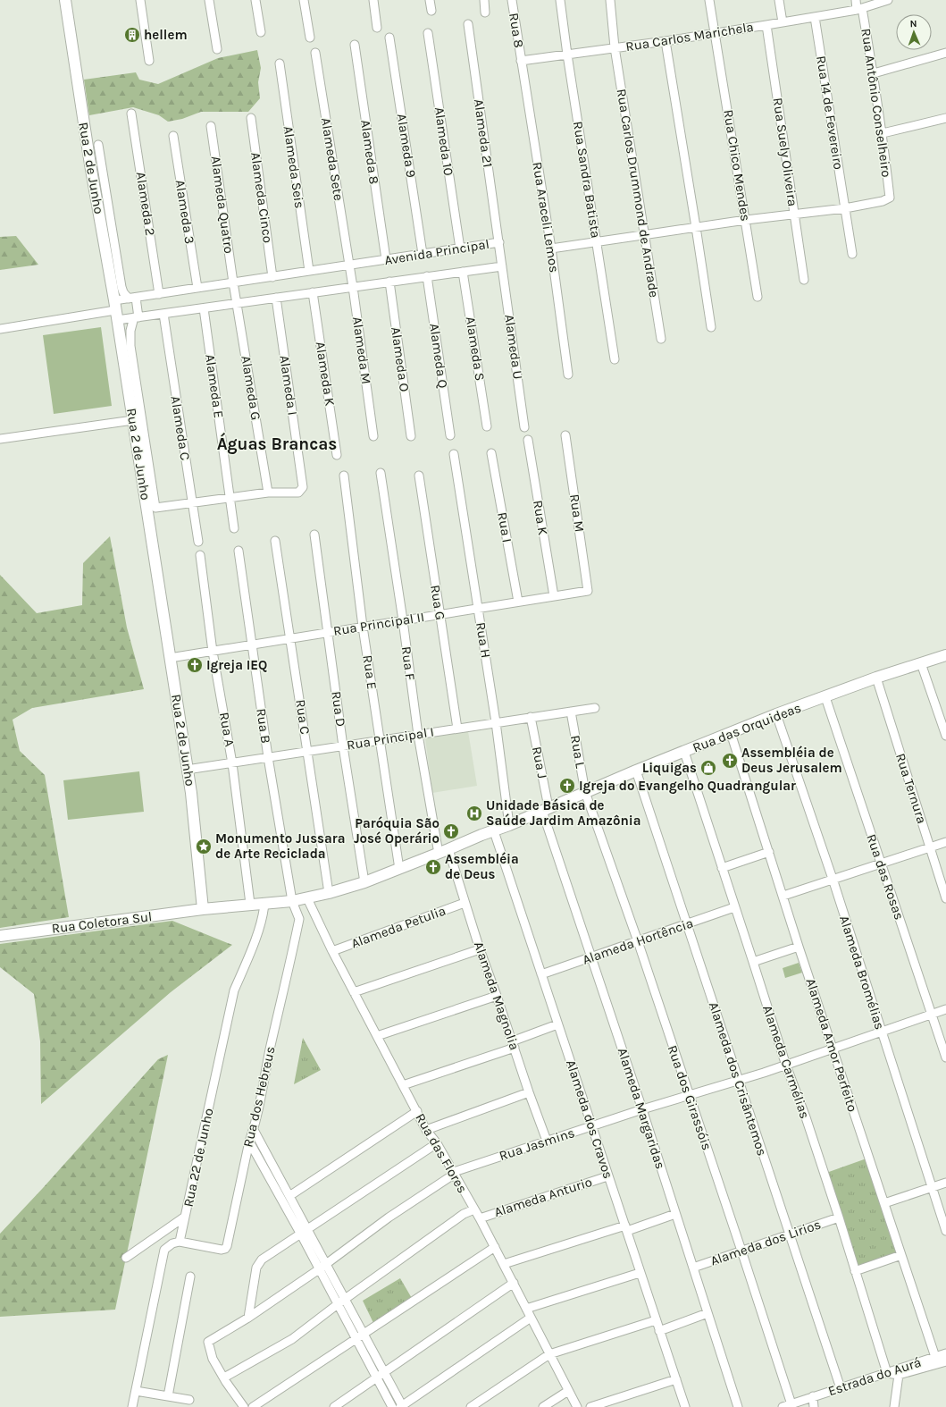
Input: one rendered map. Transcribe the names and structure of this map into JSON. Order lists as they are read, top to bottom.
{
  "streets": {
    "street": [
      "Rua 8",
      "Rua Carlos Marichela",
      "Rua Antônio Conselheiro",
      "Rua 14 de Fevereiro",
      "Alameda 21",
      "Alameda 10",
      "Alameda 9",
      "Alameda 8",
      "Rua Suely Oliveira",
      "Alameda Sete",
      "Rua Chico Mendes",
      "Alameda Seis",
      "Rua 2 de Junho",
      "Rua Sandra Batista",
      "Rua Carlos Drummond de Andrade",
      "Alameda Cinco",
      "Alameda 2",
      "Alameda Quatro",
      "Alameda 3",
      "Rua Araceli Lemos",
      "Avenida Principal",
      "Alameda U",
      "Alameda S",
      "Alameda M",
      "Alameda Q",
      "Alameda O",
      "Alameda K",
      "Alameda I",
      "Alameda E",
      "Alameda G",
      "Alameda C",
      "Rua M",
      "Rua K",
      "Rua I",
      "Rua G",
      "Rua Principal II",
      "Rua H",
      "Rua F",
      "Rua E",
      "Rua D",
      "Rua C",
      "Rua B",
      "Rua das Orquideas",
      "Rua A",
      "Rua Principal I",
      "Rua L",
      "Rua J",
      "Rua Ternura",
      "Rua das Rosas",
      "Rua Coletora Sul",
      "Alameda Petulia",
      "Alameda Hortência",
      "Alameda Bromélias",
      "Alameda Magnolia",
      "Alameda Amor Perfeito",
      "Alameda Carmélias",
      "Alameda dos Crisântemos",
      "Rua dos Hebreus",
      "Rua dos Girassóis",
      "Alameda Margaridas",
      "Alameda dos Cravos",
      "Rua Jasmins",
      "Rua das Flores",
      "Rua 22 de Junho",
      "Alameda Anturio",
      "Alameda dos Lirios",
      "Estrada do Aurá"
    ]
  },
  "crossings": [
    ["Rua 8", "Rua Carlos Marichela"],
    ["Rua 8", "Rua Araceli Lemos"],
    ["Rua Carlos Marichela", "Rua Antônio Conselheiro"],
    ["Rua Carlos Marichela", "Rua 14 de Fevereiro"],
    ["Rua Carlos Marichela", "Rua Suely Oliveira"],
    ["Rua Carlos Marichela", "Rua Chico Mendes"],
    ["Rua Carlos Marichela", "Rua Sandra Batista"],
    ["Rua Carlos Marichela", "Rua Carlos Drummond de Andrade"],
    ["Rua Carlos Marichela", "Rua Araceli Lemos"],
    ["Rua Antônio Conselheiro", "Rua 14 de Fevereiro"],
    ["Alameda 21", "Avenida Principal"],
    ["Alameda 10", "Avenida Principal"],
    ["Alameda 9", "Avenida Principal"],
    ["Alameda 8", "Avenida Principal"],
    ["Alameda Sete", "Avenida Principal"],
    ["Alameda Sete", "Alameda M"],
    ["Alameda Seis", "Avenida Principal"],
    ["Rua 2 de Junho", "Avenida Principal"],
    ["Rua 2 de Junho", "Rua Principal II"],
    ["Rua 2 de Junho", "Rua das Orquideas"],
    ["Rua 2 de Junho", "Rua Principal I"],
    ["Rua 2 de Junho", "Rua Coletora Sul"],
    ["Alameda Cinco", "Avenida Principal"],
    ["Alameda 2", "Avenida Principal"],
    ["Alameda Quatro", "Avenida Principal"],
    ["Alameda Quatro", "Alameda G"],
    ["Alameda 3", "Avenida Principal"],
    ["Avenida Principal", "Alameda U"],
    ["Avenida Principal", "Alameda S"],
    ["Avenida Principal", "Alameda M"],
    ["Avenida Principal", "Alameda Q"],
    ["Avenida Principal", "Alameda O"],
    ["Avenida Principal", "Alameda K"],
    ["Avenida Principal", "Alameda I"],
    ["Avenida Principal", "Alameda E"],
    ["Avenida Principal", "Alameda G"],
    ["Avenida Principal", "Alameda C"],
    ["Alameda I", "Alameda G"],
    ["Rua M", "Rua Principal II"],
    ["Rua K", "Rua Principal II"],
    ["Rua I", "Rua Principal II"],
    ["Rua G", "Rua Principal II"],
    ["Rua G", "Rua Principal I"],
    ["Rua Principal II", "Rua H"],
    ["Rua Principal II", "Rua F"],
    ["Rua Principal II", "Rua E"],
    ["Rua Principal II", "Rua D"],
    ["Rua Principal II", "Rua C"],
    ["Rua Principal II", "Rua B"],
    ["Rua Principal II", "Rua A"],
    ["Rua H", "Rua das Orquideas"],
    ["Rua H", "Rua Principal I"],
    ["Rua F", "Rua das Orquideas"],
    ["Rua F", "Rua Principal I"],
    ["Rua F", "Alameda Magnolia"],
    ["Rua E", "Rua das Orquideas"],
    ["Rua E", "Rua Principal I"],
    ["Rua D", "Rua das Orquideas"],
    ["Rua D", "Rua Principal I"],
    ["Rua C", "Rua das Orquideas"],
    ["Rua C", "Rua Principal I"],
    ["Rua B", "Rua das Orquideas"],
    ["Rua B", "Rua Principal I"],
    ["Rua B", "Rua dos Hebreus"],
    ["Rua das Orquideas", "Rua A"],
    ["Rua das Orquideas", "Rua L"],
    ["Rua das Orquideas", "Rua J"],
    ["Rua das Orquideas", "Rua Ternura"],
    ["Rua das Orquideas", "Rua das Rosas"],
    ["Rua das Orquideas", "Rua Coletora Sul"],
    ["Rua das Orquideas", "Alameda Bromélias"],
    ["Rua das Orquideas", "Alameda Magnolia"],
    ["Rua das Orquideas", "Alameda Amor Perfeito"],
    ["Rua das Orquideas", "Alameda Carmélias"],
    ["Rua das Orquideas", "Alameda dos Crisântemos"],
    ["Rua das Orquideas", "Rua dos Hebreus"],
    ["Rua das Orquideas", "Rua dos Girassóis"],
    ["Rua das Orquideas", "Alameda Margaridas"],
    ["Rua das Orquideas", "Alameda dos Cravos"],
    ["Rua das Orquideas", "Rua das Flores"],
    ["Rua das Orquideas", "Rua 22 de Junho"],
    ["Rua A", "Rua Principal I"],
    ["Rua Principal I", "Rua L"],
    ["Rua Principal I", "Rua J"],
    ["Rua L", "Rua dos Girassóis"],
    ["Rua J", "Alameda Margaridas"],
    ["Rua das Rosas", "Rua Jasmins"],
    ["Alameda Petulia", "Alameda Magnolia"],
    ["Alameda Petulia", "Rua das Flores"],
    ["Alameda Hortência", "Alameda Carmélias"],
    ["Alameda Hortência", "Alameda dos Crisântemos"],
    ["Alameda Hortência", "Rua dos Girassóis"],
    ["Alameda Hortência", "Alameda Margaridas"],
    ["Alameda Hortência", "Alameda dos Cravos"],
    ["Alameda Bromélias", "Rua Jasmins"],
    ["Alameda Magnolia", "Rua Jasmins"],
    ["Alameda Amor Perfeito", "Rua Jasmins"],
    ["Alameda Amor Perfeito", "Estrada do Aurá"],
    ["Alameda Carmélias", "Rua Jasmins"],
    ["Alameda Carmélias", "Alameda dos Lirios"],
    ["Alameda Carmélias", "Estrada do Aurá"],
    ["Alameda dos Crisântemos", "Rua Jasmins"],
    ["Alameda dos Crisântemos", "Alameda dos Lirios"],
    ["Alameda dos Crisântemos", "Estrada do Aurá"],
    ["Rua dos Hebreus", "Rua 22 de Junho"],
    ["Rua dos Girassóis", "Rua Jasmins"],
    ["Rua dos Girassóis", "Alameda dos Lirios"],
    ["Rua dos Girassóis", "Estrada do Aurá"],
    ["Alameda Margaridas", "Rua Jasmins"],
    ["Alameda Margaridas", "Alameda dos Lirios"],
    ["Alameda dos Cravos", "Rua Jasmins"],
    ["Alameda dos Cravos", "Alameda Anturio"],
    ["Rua Jasmins", "Rua das Flores"],
    ["Rua das Flores", "Alameda Anturio"]
  ],
  "districts": ["Águas Brancas"],
  "places": {
    "building": ["hellem"],
    "church": [
      "Igreja IEQ",
      "Assembléia de Deus Jerusalem",
      "Igreja do Evangelho Quadrangular",
      "Paróquia São José Operário",
      "Assembléia de Deus"
    ],
    "shop": ["Liquigas"],
    "hospital": ["Unidade Básica de Saúde Jardim Amazônia"],
    "place": ["Monumento Jussara de Arte Reciclada"]
  },
  "north": "top"
}
